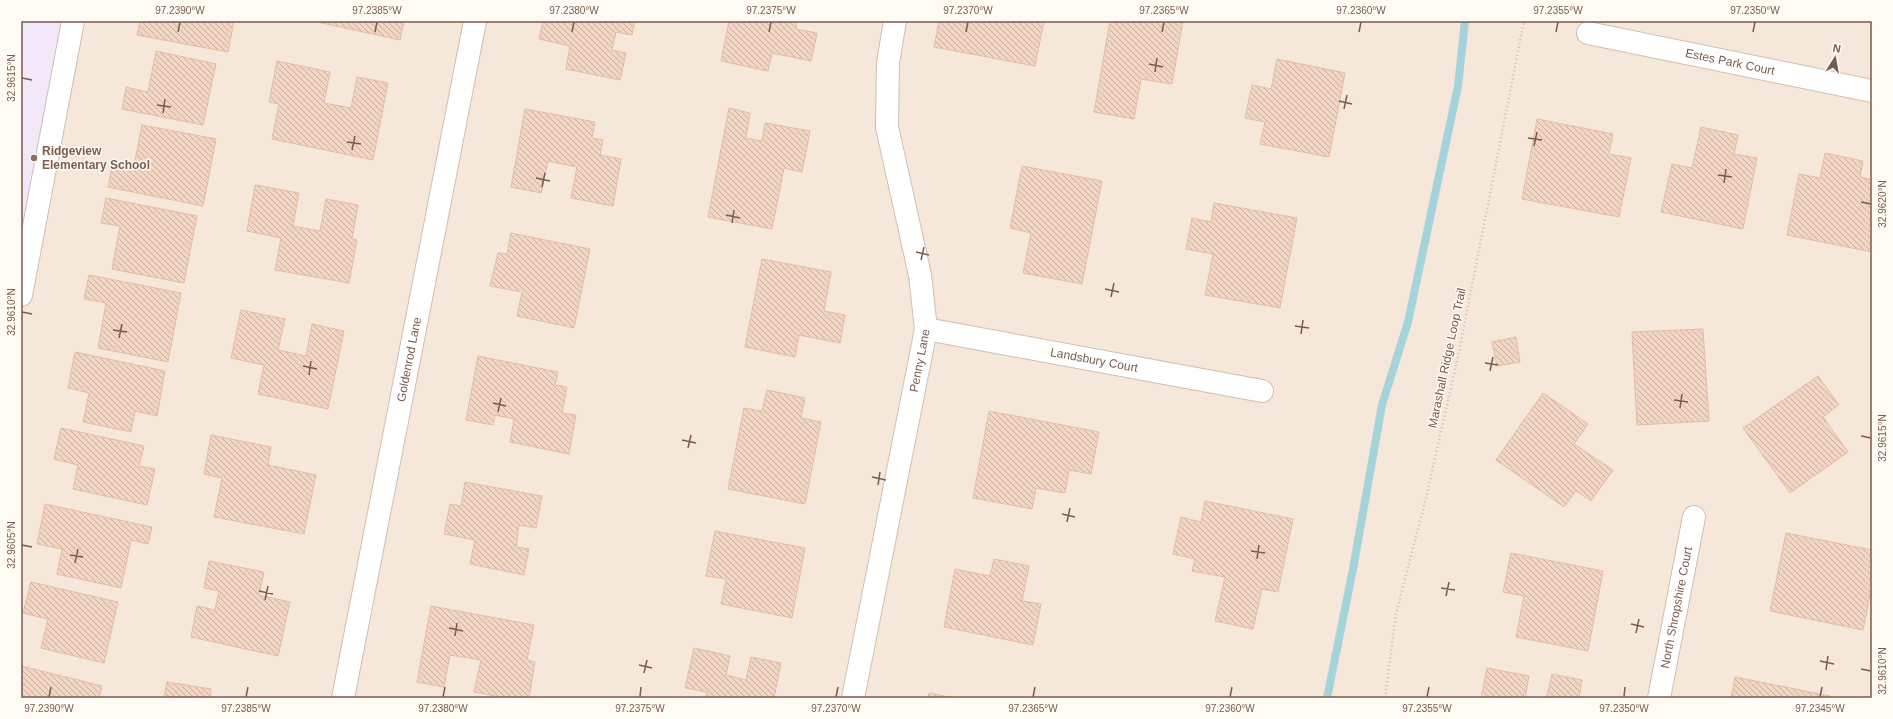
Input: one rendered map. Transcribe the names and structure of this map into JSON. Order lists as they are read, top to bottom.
{
  "streets": {
    "street": [
      "Estes Park Court",
      "Goldenrod Lane",
      "Penny Lane",
      "Landsbury Court",
      "North Shropshire Court"
    ],
    "path": ["Marashall Ridge Loop Trail"]
  },
  "crossings": [
    ["Penny Lane", "Landsbury Court"]
  ],
  "places": ["Ridgeview Elementary School"],
  "north": "top",
  "coordinates": [
    "97.2390°W",
    "97.2385°W",
    "97.2380°W",
    "97.2375°W",
    "97.2370°W",
    "97.2365°W",
    "97.2360°W",
    "97.2355°W",
    "97.2350°W",
    "32.9615°N",
    "32.9620°N",
    "32.9610°N",
    "32.9605°N",
    "97.2345°W"
  ]
}
